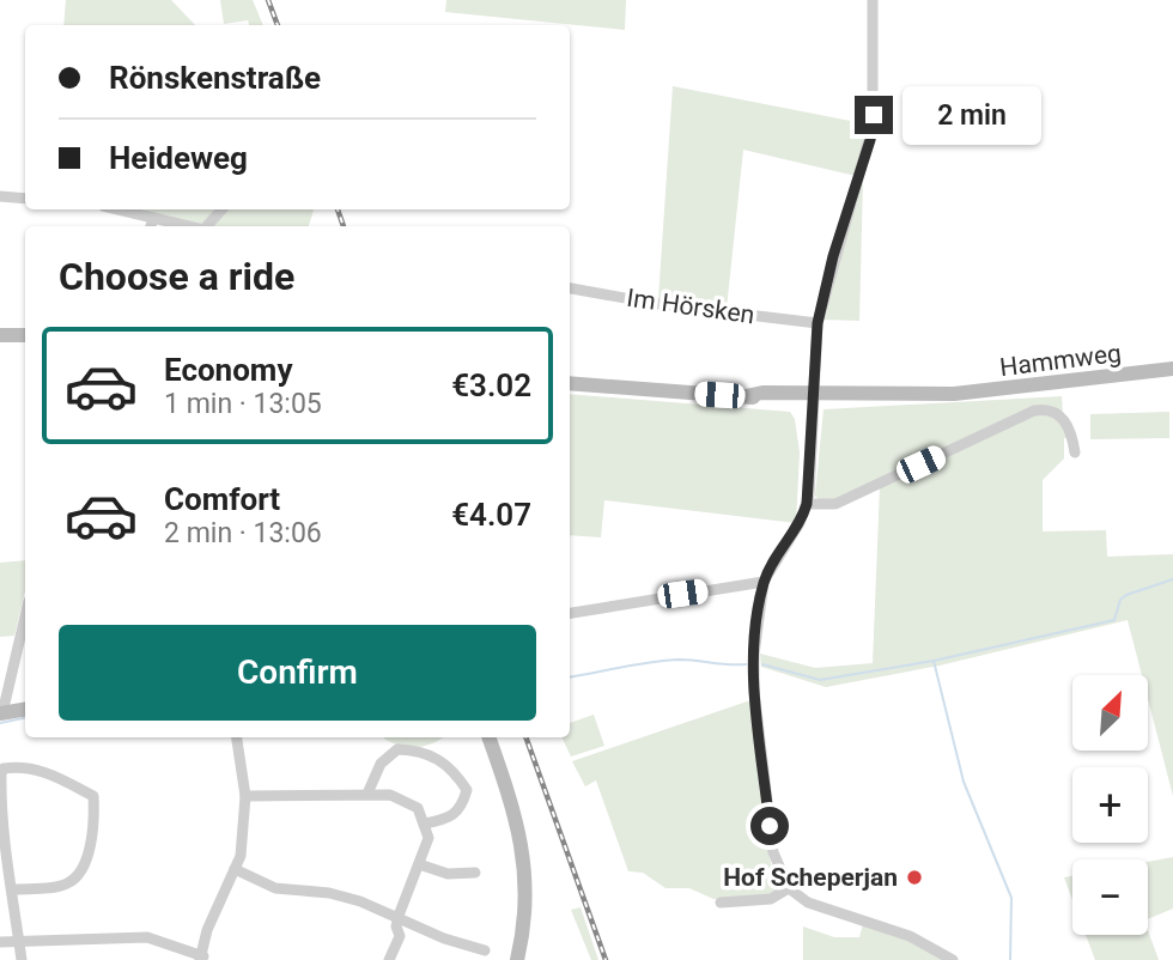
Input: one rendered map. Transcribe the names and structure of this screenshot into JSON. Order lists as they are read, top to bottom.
{
  "streets": {
    "main road": ["Hammweg"],
    "street": ["Im Hörsken"]
  },
  "places": ["Hof Scheperjan"],
  "north": "top right",
  "page": {
    "banner": ["Rönskenstraße", "Heideweg"],
    "bubble": "2 min",
    "heading": "Choose a ride",
    "list": [
      {
        "name": "Economy",
        "note": "1 min · 13:05",
        "value": "€3.02"
      },
      {
        "name": "Comfort",
        "note": "2 min · 13:06",
        "value": "€4.07"
      }
    ],
    "buttons": "Confirm",
    "map_buttons": ["+", "−"]
  }
}
